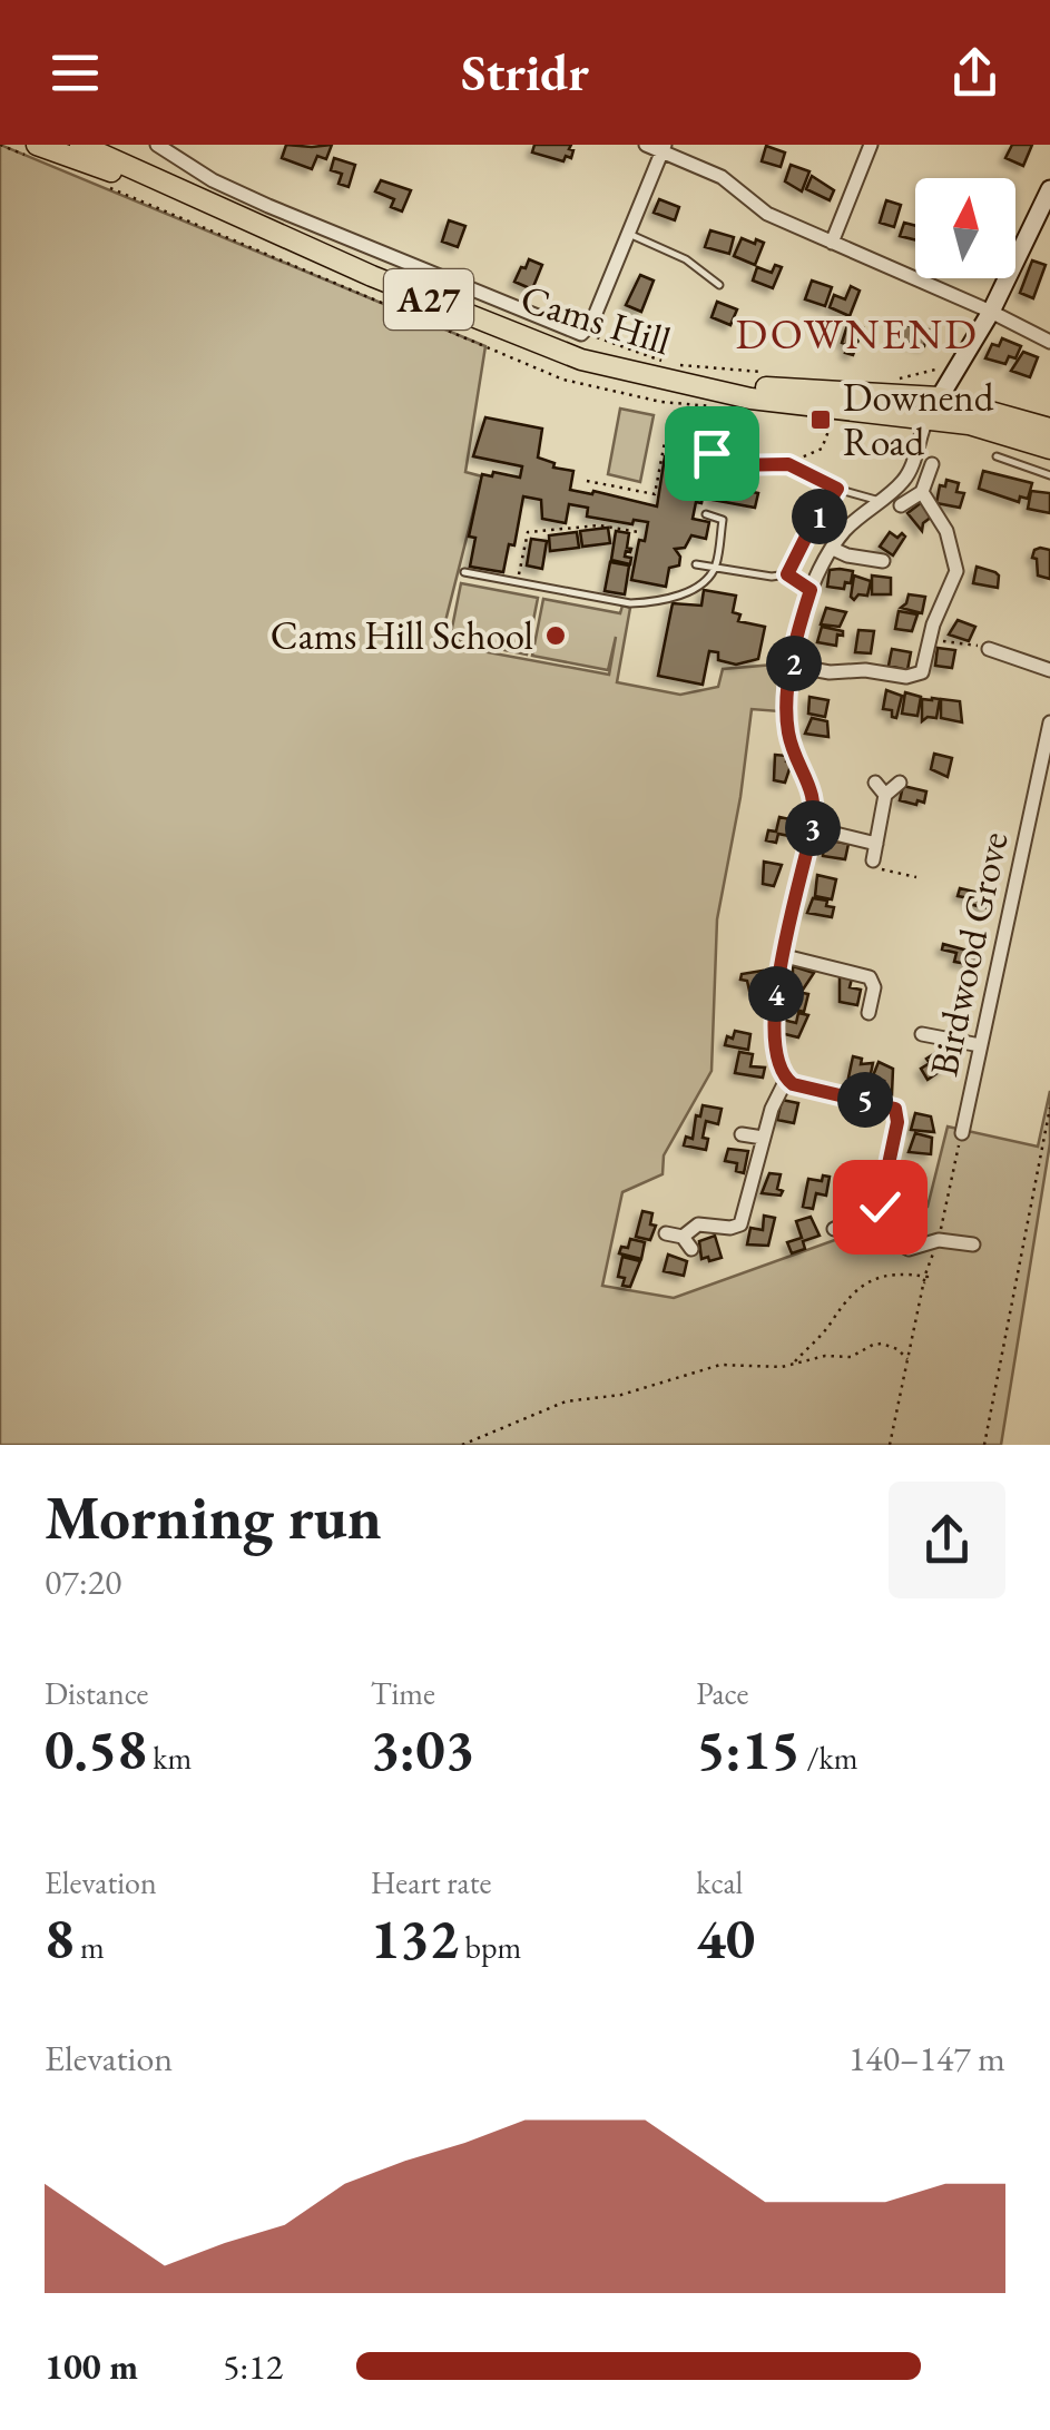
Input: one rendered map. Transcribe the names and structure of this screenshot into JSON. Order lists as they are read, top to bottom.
{
  "streets": {
    "main road": ["A27", "Cams Hill"],
    "street": ["Birdwood Grove"]
  },
  "crossings": [
    ["A27", "Cams Hill"]
  ],
  "districts": ["DOWNEND"],
  "places": {
    "transit": ["Downend Road"],
    "other": ["Cams Hill School"]
  },
  "north": "top",
  "page": {
    "header": "Stridr",
    "pins": [
      "1",
      "2",
      "3",
      "4",
      "5"
    ],
    "heading": ["Morning run", "07:20"],
    "stats": [
      ["Distance", "0.58 km"],
      ["Time", "3:03"],
      ["Pace", "5:15 /km"],
      ["Elevation", "8 m"],
      ["Heart rate", "132 bpm"],
      ["kcal", "40"]
    ],
    "chart": ["Elevation", "140–147 m"],
    "list": [
      {
        "name": "100 m",
        "note": "5:12"
      }
    ]
  }
}
